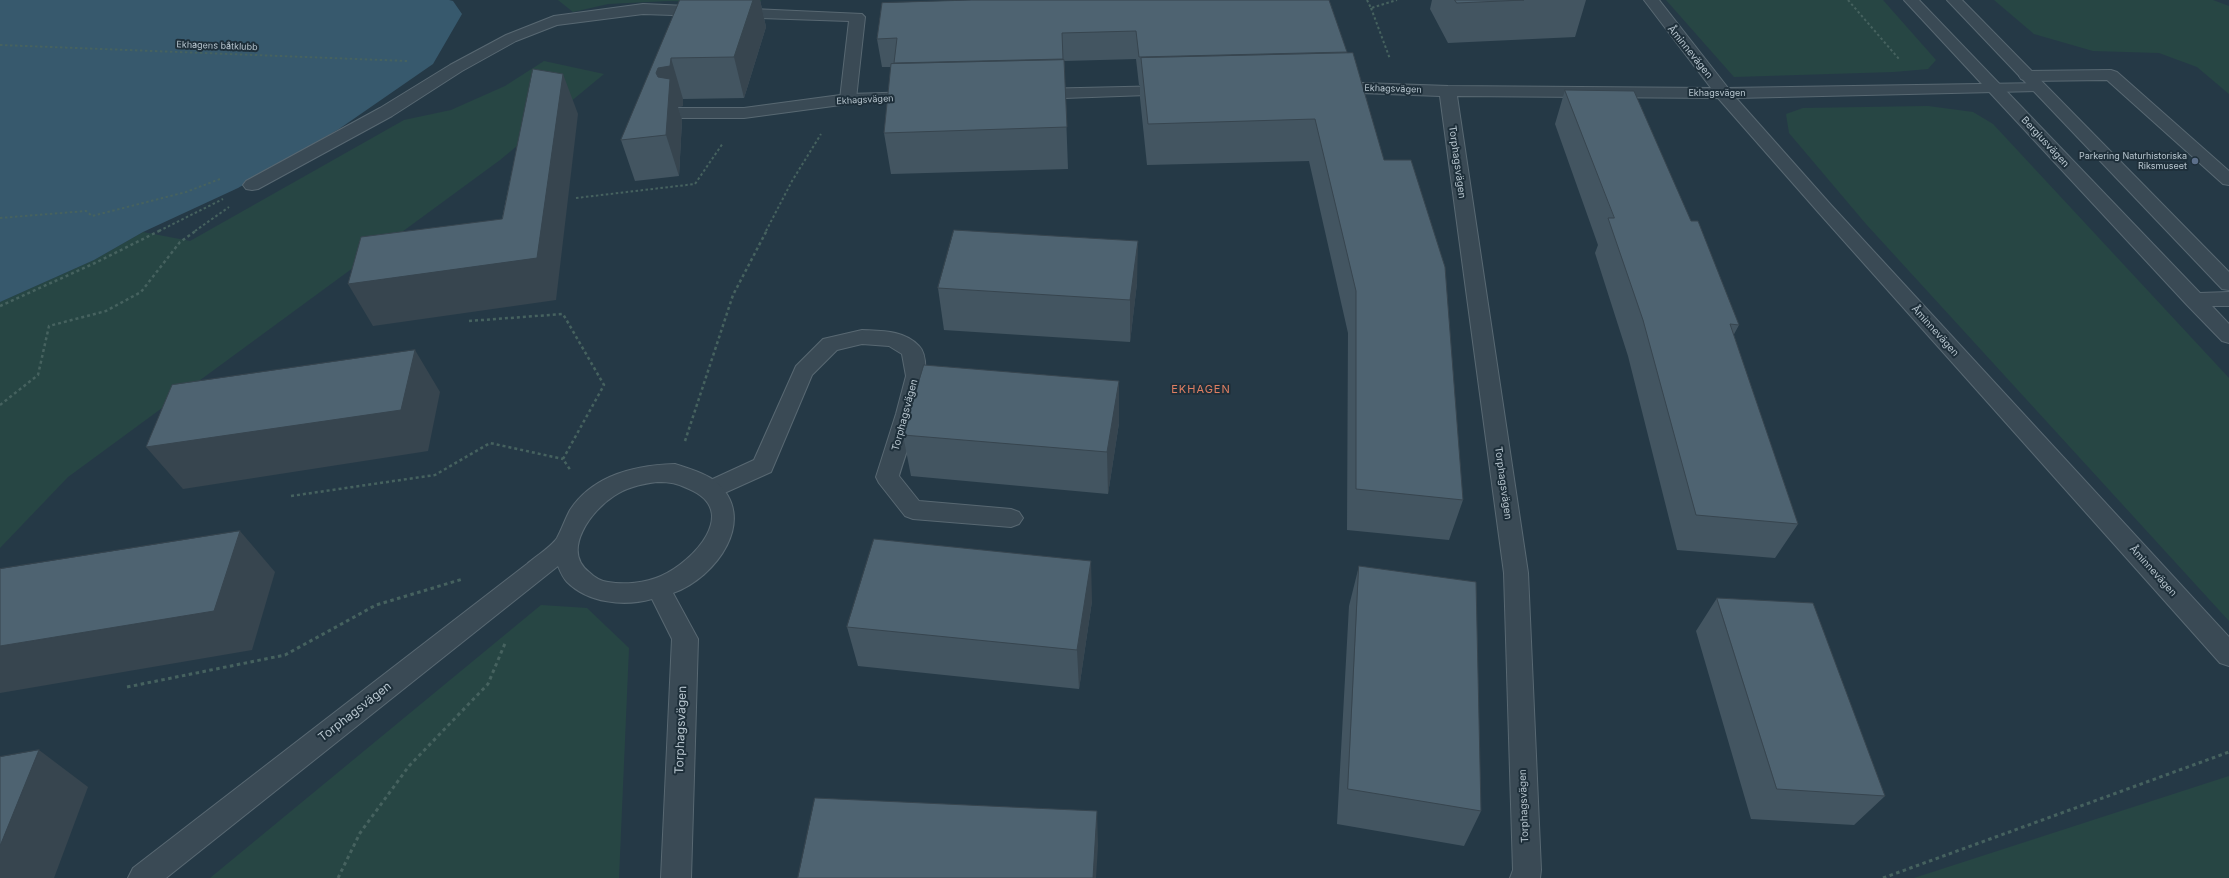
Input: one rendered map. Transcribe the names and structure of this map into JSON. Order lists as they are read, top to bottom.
{
  "streets": {
    "street": [
      "Åminnevägen",
      "Ekhagsvägen",
      "Bergiusvägen",
      "Torphagsvägen"
    ],
    "path": ["Ekhagens båtklubb"]
  },
  "crossings": [
    ["Åminnevägen", "Ekhagsvägen"],
    ["Ekhagsvägen", "Bergiusvägen"],
    ["Ekhagsvägen", "Torphagsvägen"]
  ],
  "districts": ["EKHAGEN"],
  "places": ["Parkering Naturhistoriska Riksmuseet"]
}
